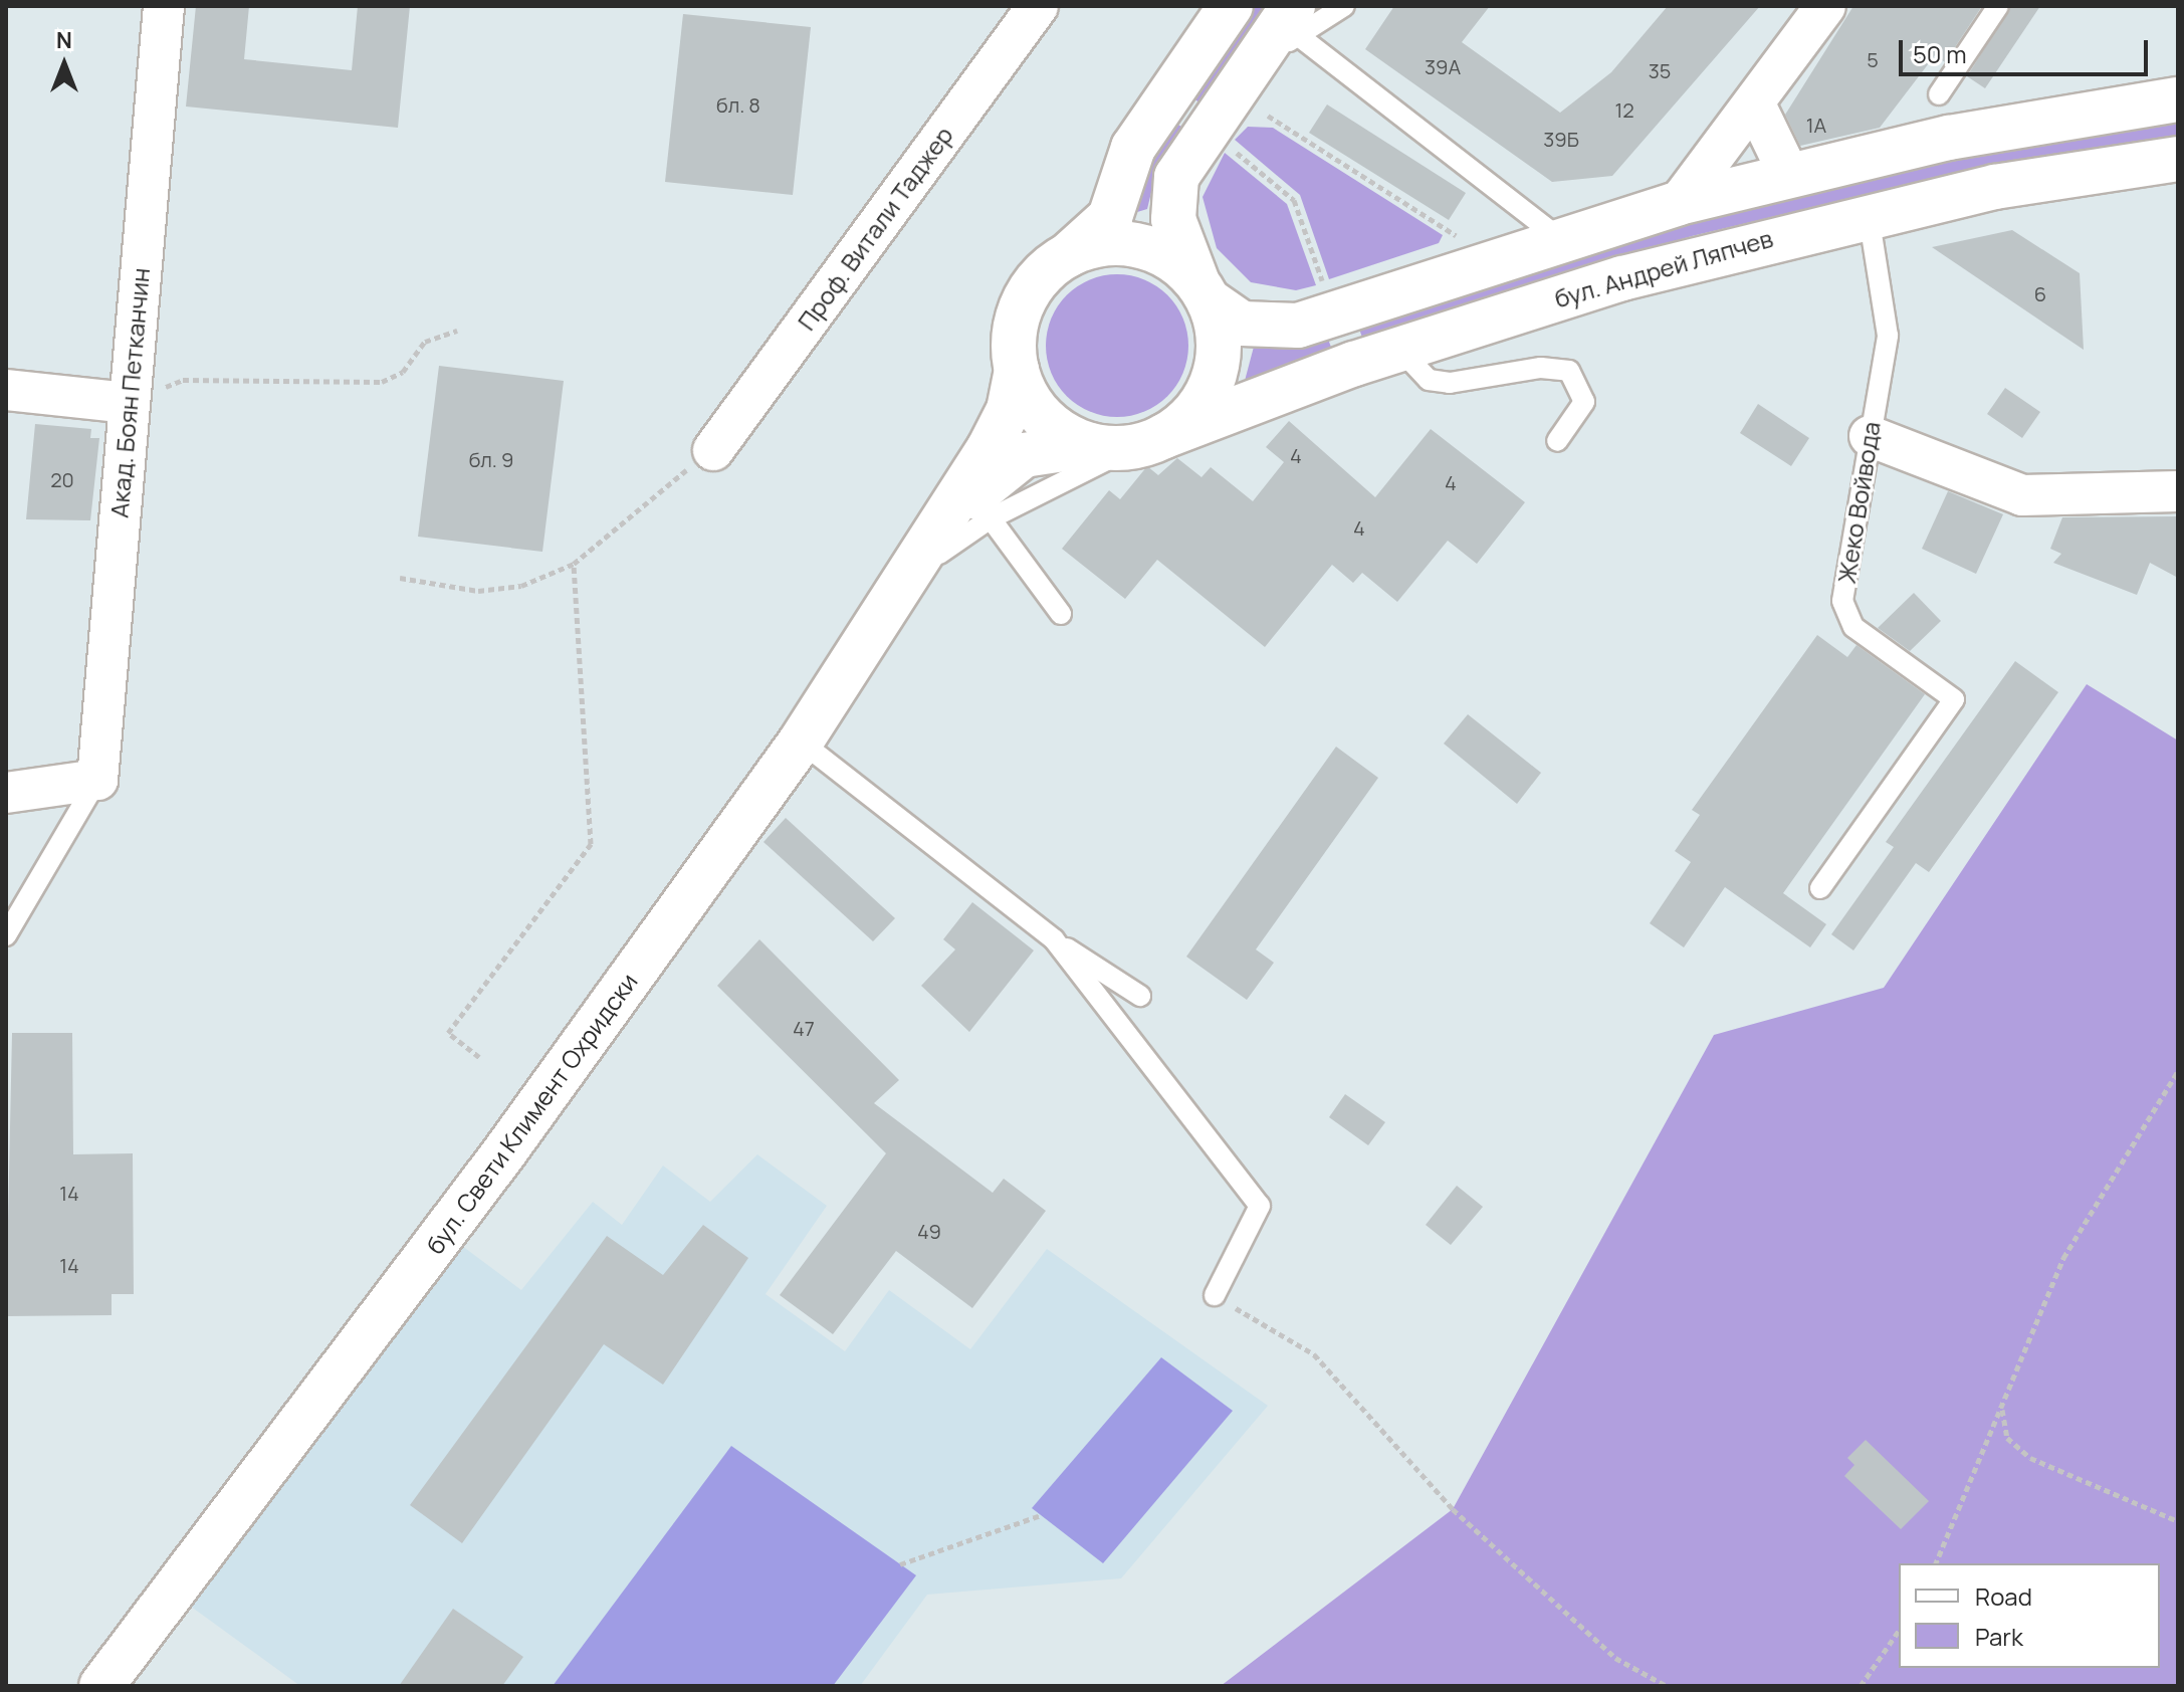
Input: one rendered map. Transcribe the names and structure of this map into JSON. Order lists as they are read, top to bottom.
{
  "streets": {
    "main road": ["бул. Андрей Ляпчев", "бул. Свети Климент Охридски"],
    "street": ["Проф. Витали Таджер", "Акад. Боян Петканчин"],
    "lane": ["Жеко Войвода"]
  },
  "crossings": [
    ["бул. Андрей Ляпчев", "Жеко Войвода"],
    ["бул. Андрей Ляпчев", "бул. Свети Климент Охридски"]
  ],
  "house_numbers": [
    "5",
    "39А",
    "35",
    "бл. 8",
    "12",
    "1А",
    "39Б",
    "6",
    "4",
    "бл. 9",
    "20",
    "4",
    "4",
    "47",
    "14",
    "49",
    "14"
  ],
  "legend": ["Road", "Park"],
  "scale_bar": "50 m",
  "north": "top"
}
